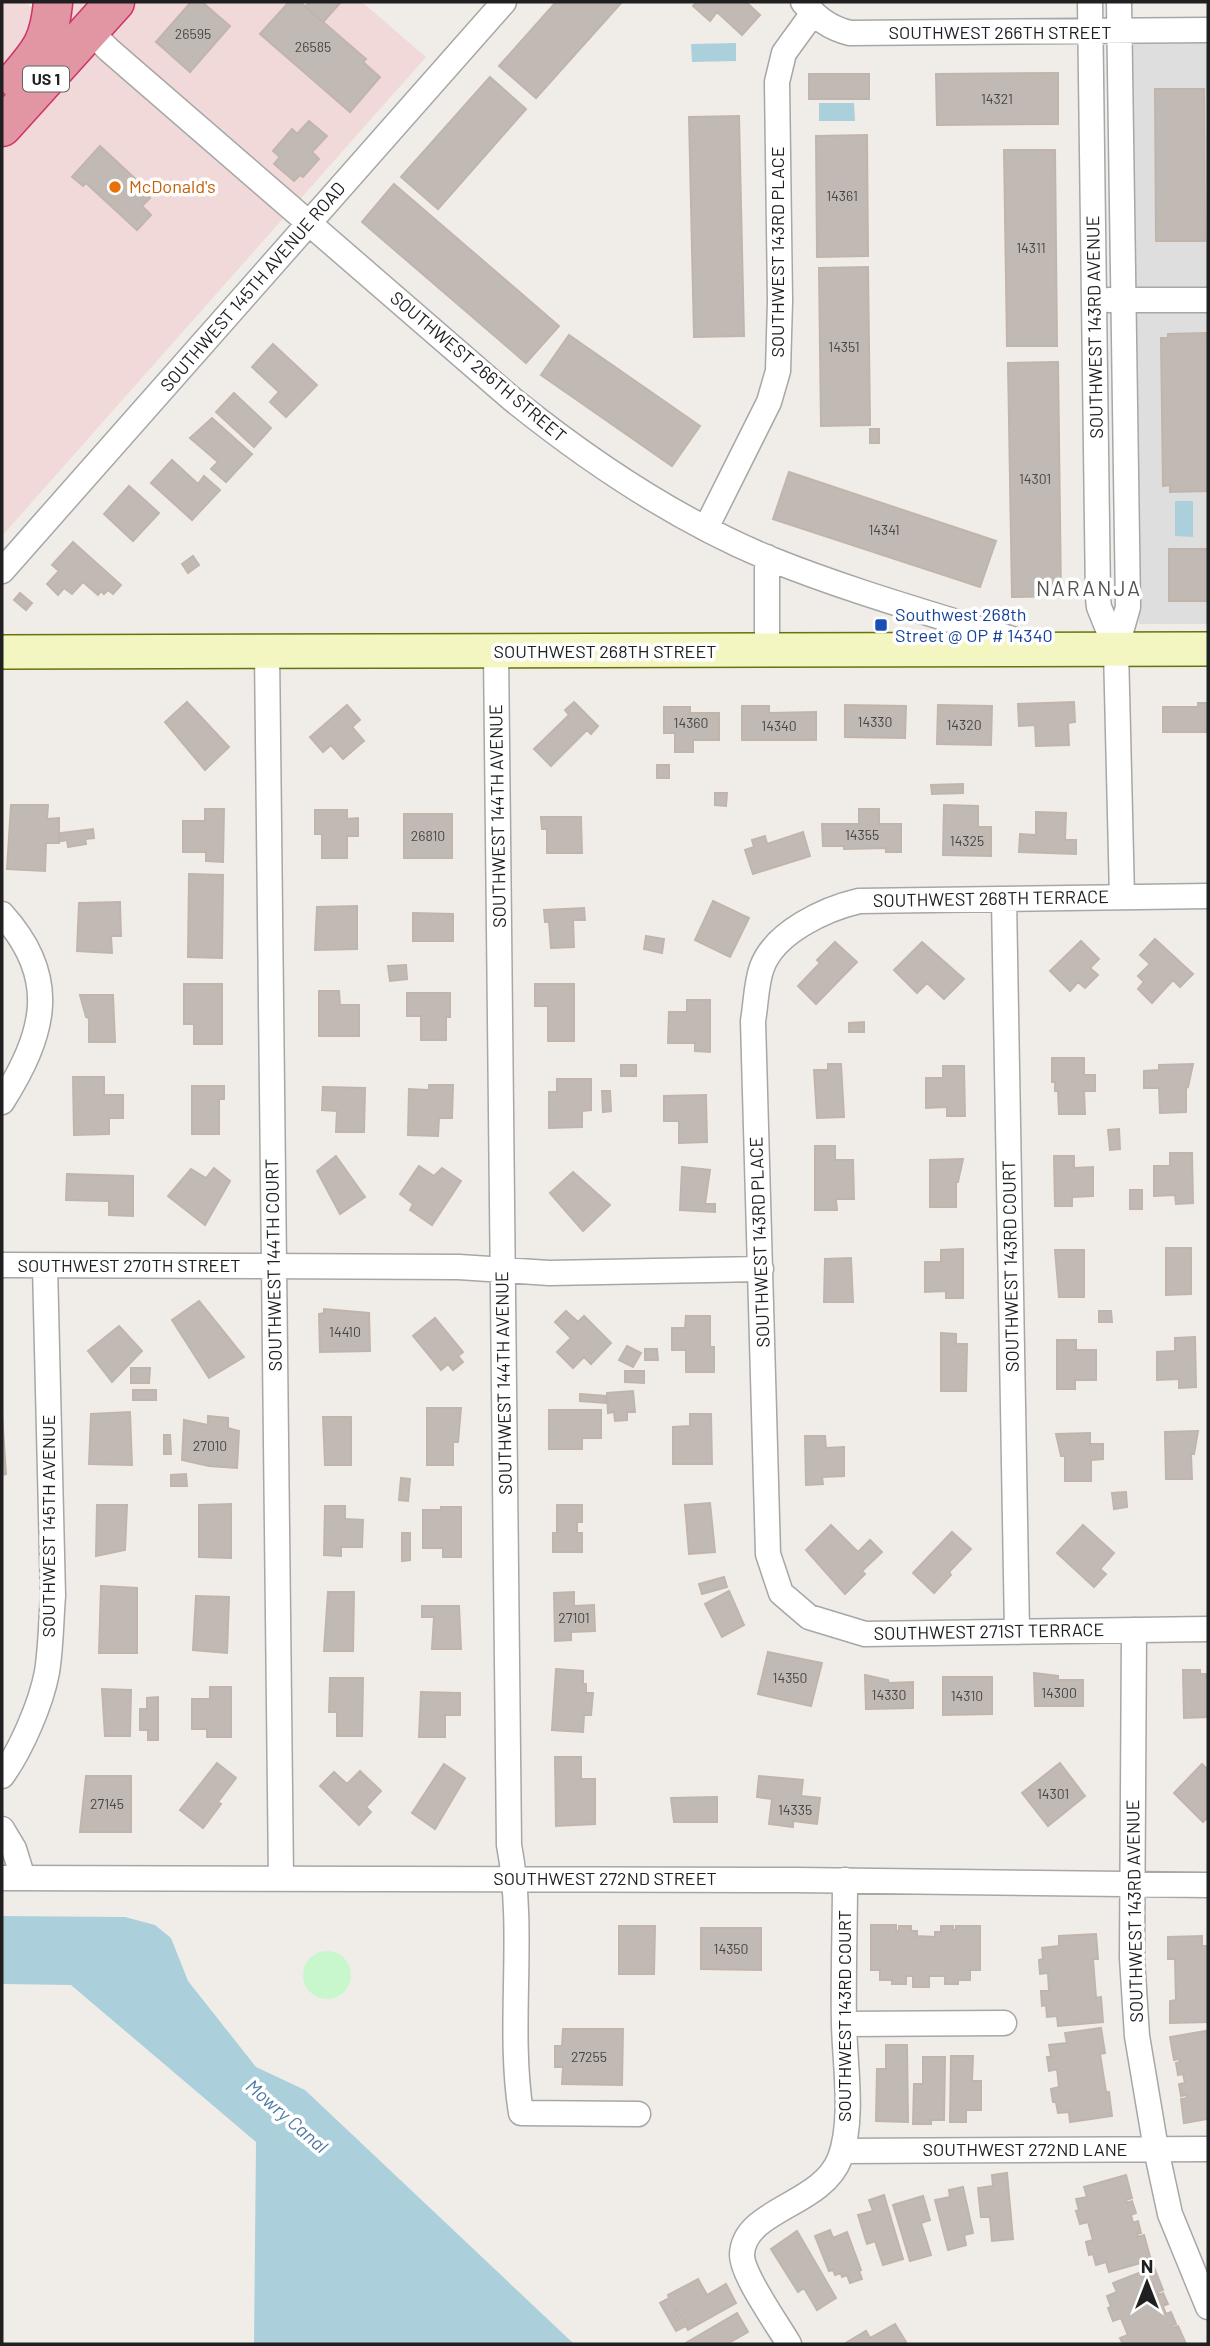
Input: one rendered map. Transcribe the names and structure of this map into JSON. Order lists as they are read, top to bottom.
{
  "streets": {
    "highway": ["US 1"],
    "main road": ["SOUTHWEST 268TH STREET"],
    "street": [
      "SOUTHWEST 266TH STREET",
      "SOUTHWEST 143RD PLACE",
      "SOUTHWEST 145TH AVENUE ROAD",
      "SOUTHWEST 143RD AVENUE",
      "SOUTHWEST 144TH AVENUE",
      "SOUTHWEST 268TH TERRACE",
      "SOUTHWEST 144TH COURT",
      "SOUTHWEST 270TH STREET",
      "SOUTHWEST 143RD COURT",
      "SOUTHWEST 145TH AVENUE",
      "SOUTHWEST 271ST TERRACE",
      "SOUTHWEST 272ND STREET",
      "SOUTHWEST 272ND LANE"
    ]
  },
  "crossings": [
    ["SOUTHWEST 266TH STREET", "US 1"],
    ["SOUTHWEST 266TH STREET", "SOUTHWEST 143RD PLACE"],
    ["SOUTHWEST 266TH STREET", "SOUTHWEST 145TH AVENUE ROAD"],
    ["SOUTHWEST 266TH STREET", "SOUTHWEST 143RD AVENUE"],
    ["SOUTHWEST 266TH STREET", "SOUTHWEST 268TH STREET"],
    ["SOUTHWEST 143RD PLACE", "SOUTHWEST 268TH TERRACE"],
    ["SOUTHWEST 143RD PLACE", "SOUTHWEST 270TH STREET"],
    ["SOUTHWEST 143RD PLACE", "SOUTHWEST 271ST TERRACE"],
    ["SOUTHWEST 143RD AVENUE", "SOUTHWEST 268TH STREET"],
    ["SOUTHWEST 143RD AVENUE", "SOUTHWEST 268TH TERRACE"],
    ["SOUTHWEST 143RD AVENUE", "SOUTHWEST 271ST TERRACE"],
    ["SOUTHWEST 143RD AVENUE", "SOUTHWEST 272ND STREET"],
    ["SOUTHWEST 143RD AVENUE", "SOUTHWEST 272ND LANE"],
    ["SOUTHWEST 268TH STREET", "SOUTHWEST 144TH AVENUE"],
    ["SOUTHWEST 268TH STREET", "SOUTHWEST 144TH COURT"],
    ["SOUTHWEST 144TH AVENUE", "SOUTHWEST 270TH STREET"],
    ["SOUTHWEST 144TH AVENUE", "SOUTHWEST 272ND STREET"],
    ["SOUTHWEST 268TH TERRACE", "SOUTHWEST 143RD COURT"],
    ["SOUTHWEST 144TH COURT", "SOUTHWEST 270TH STREET"],
    ["SOUTHWEST 144TH COURT", "SOUTHWEST 272ND STREET"],
    ["SOUTHWEST 270TH STREET", "SOUTHWEST 145TH AVENUE"],
    ["SOUTHWEST 143RD COURT", "SOUTHWEST 271ST TERRACE"],
    ["SOUTHWEST 143RD COURT", "SOUTHWEST 272ND STREET"],
    ["SOUTHWEST 143RD COURT", "SOUTHWEST 272ND LANE"]
  ],
  "districts": ["NARANJA"],
  "water": ["Mowry Canal"],
  "places": {
    "other": ["McDonald's"],
    "transit": ["Southwest 268th Street @ OP # 14340"]
  },
  "house_numbers": [
    "26595",
    "26585",
    "14321",
    "14361",
    "14311",
    "14351",
    "14301",
    "14341",
    "14330",
    "14360",
    "14320",
    "14340",
    "14355",
    "26810",
    "14325",
    "14410",
    "27010",
    "27101",
    "14350",
    "14300",
    "14330",
    "14310",
    "14301",
    "27145",
    "14335",
    "14350",
    "27255"
  ],
  "north": "top"
}
